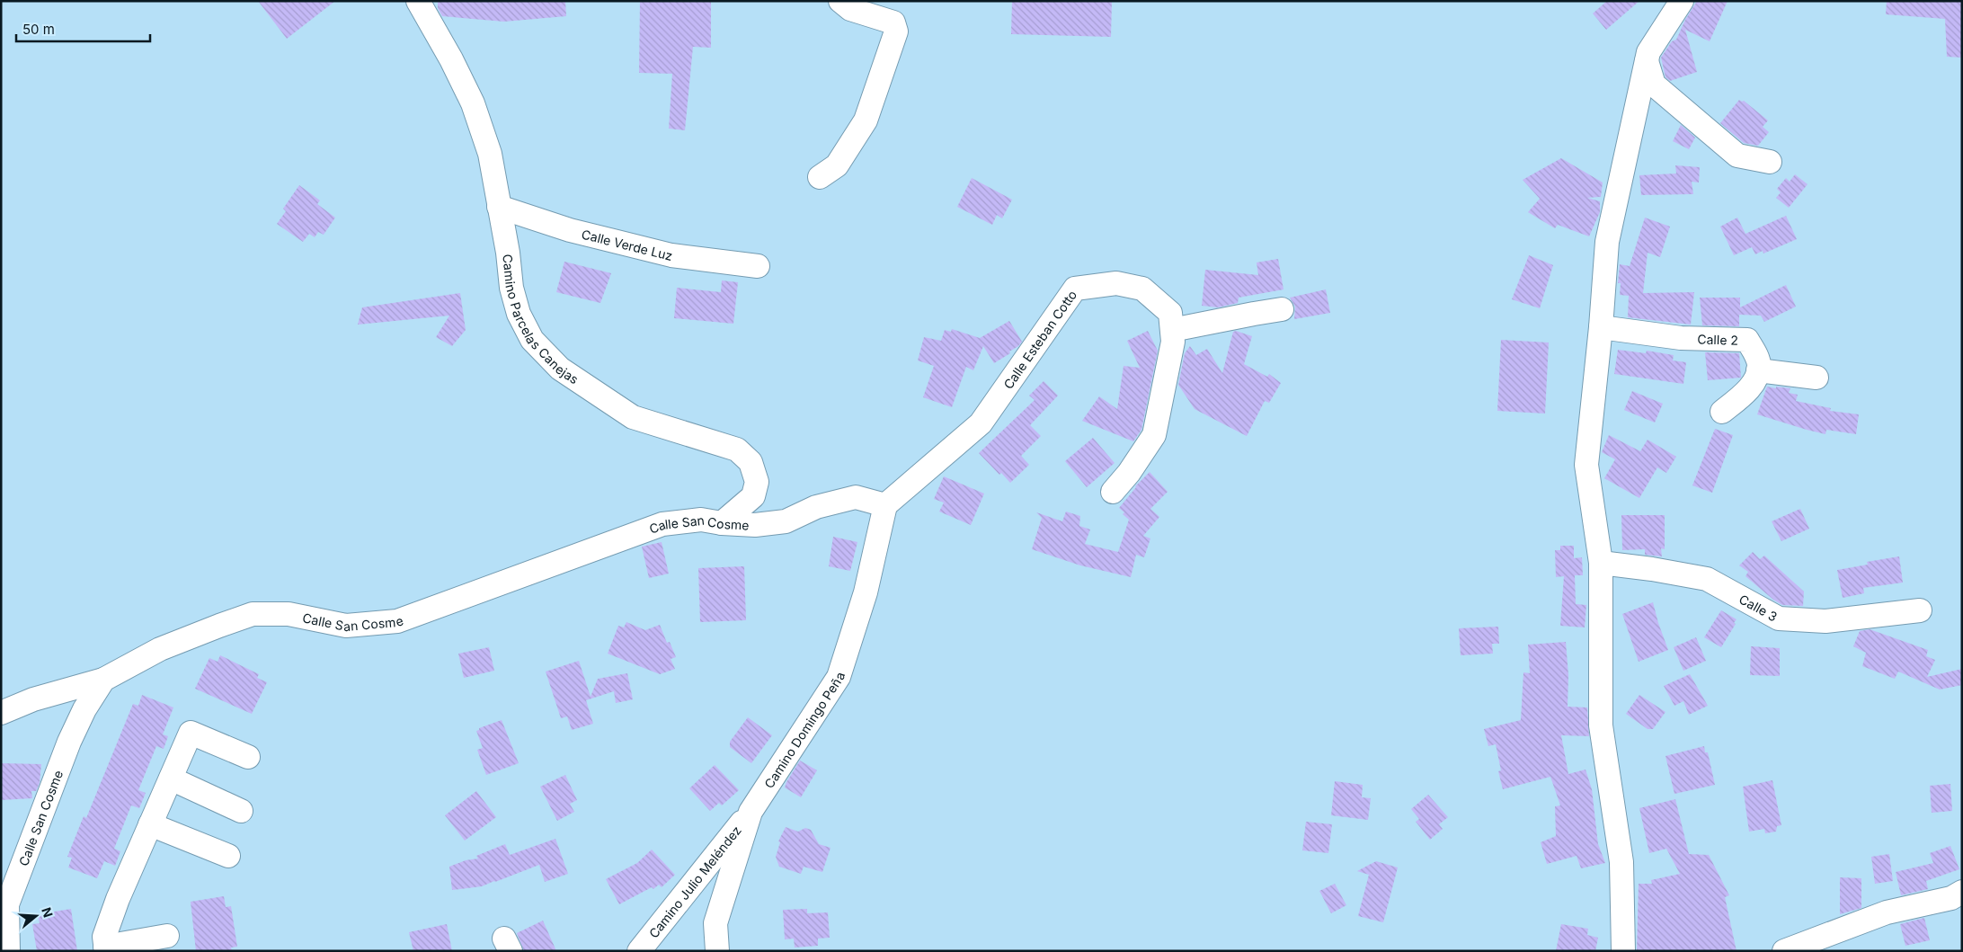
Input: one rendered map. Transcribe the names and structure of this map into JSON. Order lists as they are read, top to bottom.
{
  "streets": {
    "street": [
      "Calle Verde Luz",
      "Camino Parcelas Canejas",
      "Calle 2",
      "Calle Esteban Cotto",
      "Calle San Cosme",
      "Calle 3",
      "Camino Domingo Peña",
      "Camino Julio Meléndez"
    ]
  },
  "crossings": [
    ["Calle Verde Luz", "Camino Parcelas Canejas"],
    ["Camino Parcelas Canejas", "Calle San Cosme"],
    ["Calle Esteban Cotto", "Calle San Cosme"],
    ["Calle Esteban Cotto", "Camino Domingo Peña"],
    ["Calle San Cosme", "Camino Domingo Peña"],
    ["Camino Domingo Peña", "Camino Julio Meléndez"]
  ],
  "scale_bar": "50 m",
  "north": "right"
}
